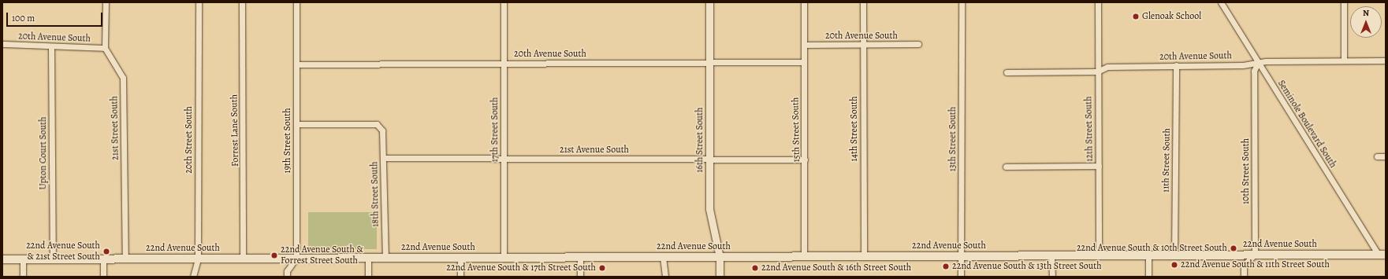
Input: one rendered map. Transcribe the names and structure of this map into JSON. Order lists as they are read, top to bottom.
{
  "streets": {
    "main road": ["22nd Avenue South"],
    "street": [
      "20th Avenue South",
      "Seminole Boulevard South",
      "21st Street South",
      "14th Street South",
      "12th Street South",
      "17th Street South",
      "15th Street South",
      "Forrest Lane South",
      "13th Street South",
      "20th Street South",
      "16th Street South",
      "19th Street South",
      "21st Avenue South",
      "Upton Court South",
      "11th Street South",
      "10th Street South",
      "18th Street South"
    ]
  },
  "crossings": [
    ["20th Avenue South", "Seminole Boulevard South"],
    ["20th Avenue South", "21st Street South"],
    ["20th Avenue South", "14th Street South"],
    ["20th Avenue South", "12th Street South"],
    ["20th Avenue South", "17th Street South"],
    ["20th Avenue South", "15th Street South"],
    ["20th Avenue South", "16th Street South"],
    ["20th Avenue South", "19th Street South"],
    ["20th Avenue South", "Upton Court South"],
    ["20th Avenue South", "11th Street South"],
    ["20th Avenue South", "10th Street South"],
    ["Seminole Boulevard South", "10th Street South"],
    ["Seminole Boulevard South", "22nd Avenue South"],
    ["21st Street South", "22nd Avenue South"],
    ["14th Street South", "22nd Avenue South"],
    ["12th Street South", "22nd Avenue South"],
    ["17th Street South", "21st Avenue South"],
    ["17th Street South", "22nd Avenue South"],
    ["15th Street South", "21st Avenue South"],
    ["15th Street South", "22nd Avenue South"],
    ["Forrest Lane South", "22nd Avenue South"],
    ["13th Street South", "22nd Avenue South"],
    ["20th Street South", "22nd Avenue South"],
    ["16th Street South", "21st Avenue South"],
    ["16th Street South", "22nd Avenue South"],
    ["19th Street South", "18th Street South"],
    ["19th Street South", "22nd Avenue South"],
    ["21st Avenue South", "18th Street South"],
    ["Upton Court South", "22nd Avenue South"],
    ["11th Street South", "22nd Avenue South"],
    ["10th Street South", "22nd Avenue South"],
    ["18th Street South", "22nd Avenue South"]
  ],
  "places": [
    "Glenoak School",
    "22nd Avenue South & 10th Street South",
    "22nd Avenue South & 21st Street South",
    "22nd Avenue South & Forrest Street South",
    "22nd Avenue South & 11th Street South",
    "22nd Avenue South & 13th Street South",
    "22nd Avenue South & 17th Street South",
    "22nd Avenue South & 16th Street South"
  ],
  "scale_bar": "100 m",
  "north": "top"
}
